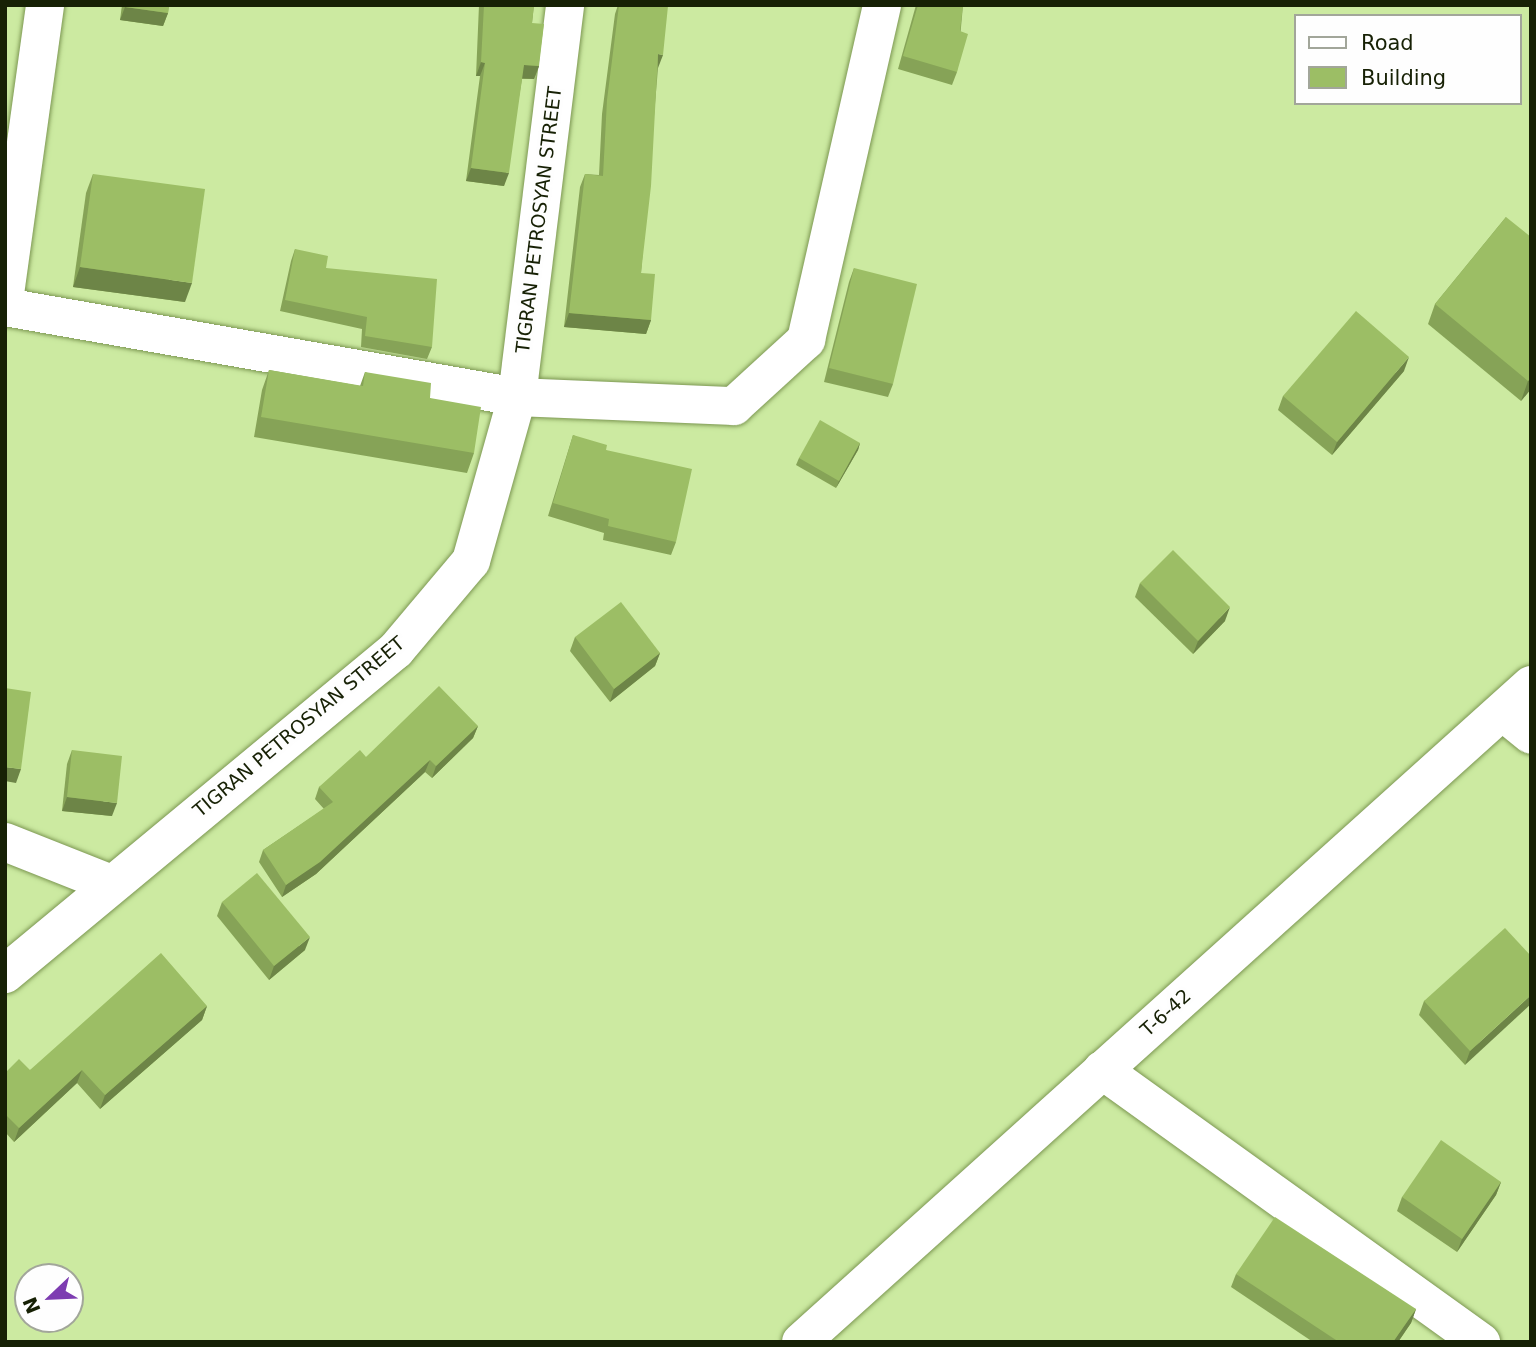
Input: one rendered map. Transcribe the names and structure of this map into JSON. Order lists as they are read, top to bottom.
{
  "streets": {
    "street": ["TIGRAN PETROSYAN STREET", "T-6-42"]
  },
  "legend": ["Road", "Building"],
  "north": "bottom left"
}
